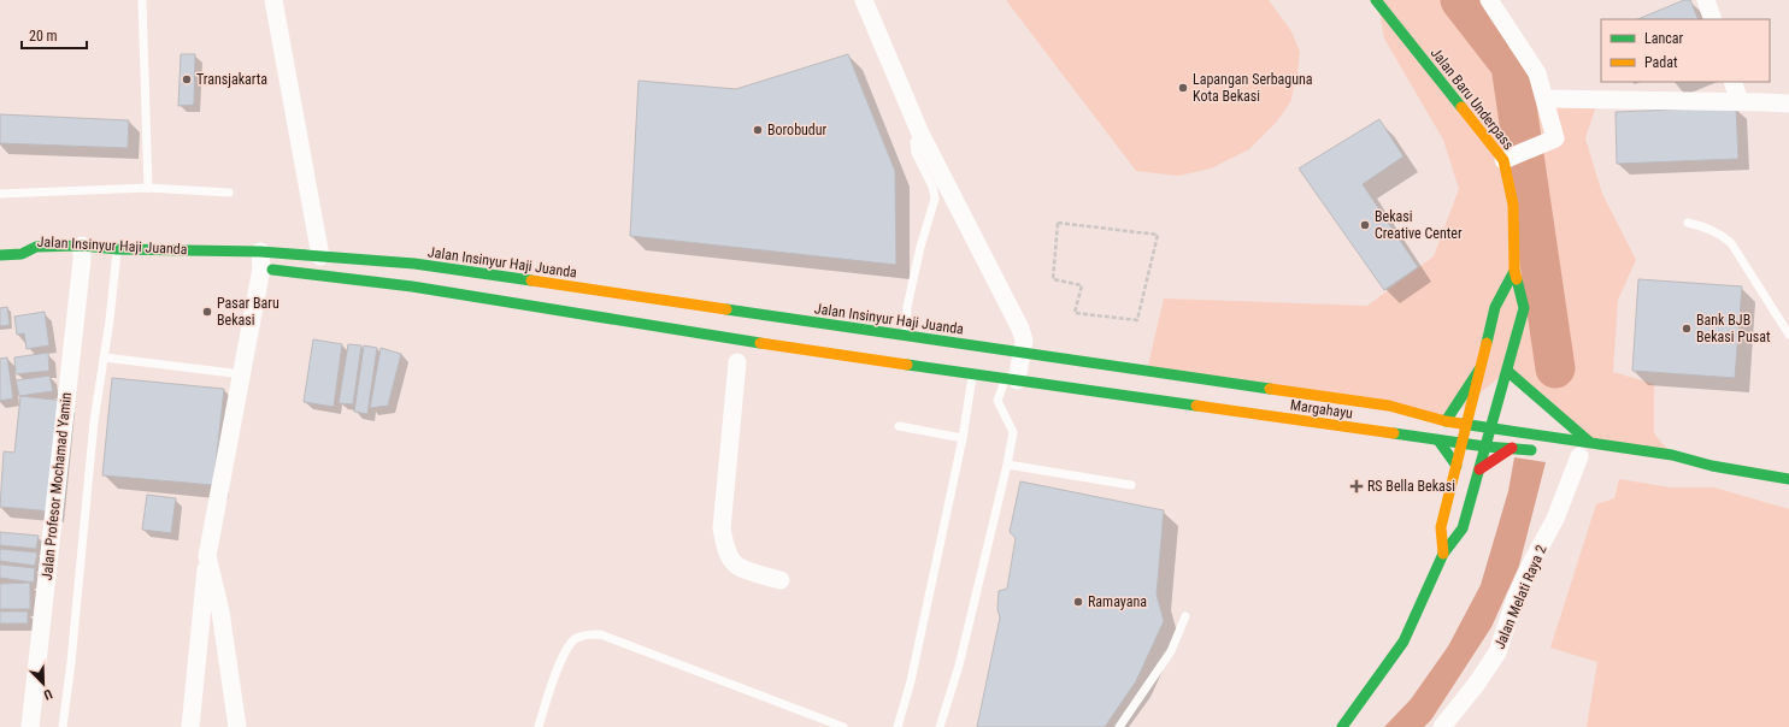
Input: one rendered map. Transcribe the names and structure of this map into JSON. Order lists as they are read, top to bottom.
{
  "streets": {
    "main road": ["Jalan Baru Underpass", "Jalan Insinyur Haji Juanda", "Margahayu"],
    "street": ["Jalan Profesor Mochamad Yamin", "Jalan Melati Raya 2"]
  },
  "crossings": [
    ["Jalan Baru Underpass", "Jalan Insinyur Haji Juanda"],
    ["Jalan Baru Underpass", "Margahayu"],
    ["Jalan Insinyur Haji Juanda", "Margahayu"],
    ["Jalan Insinyur Haji Juanda", "Jalan Profesor Mochamad Yamin"],
    ["Jalan Insinyur Haji Juanda", "Jalan Melati Raya 2"]
  ],
  "places": {
    "other": [
      "Transjakarta",
      "Lapangan Serbaguna Kota Bekasi",
      "Borobudur",
      "Bekasi Creative Center",
      "Pasar Baru Bekasi",
      "Bank BJB Bekasi Pusat",
      "Ramayana"
    ],
    "health": ["RS Bella Bekasi"]
  },
  "legend": ["Lancar", "Padat"],
  "scale_bar": "20 m",
  "north": "bottom right"
}
